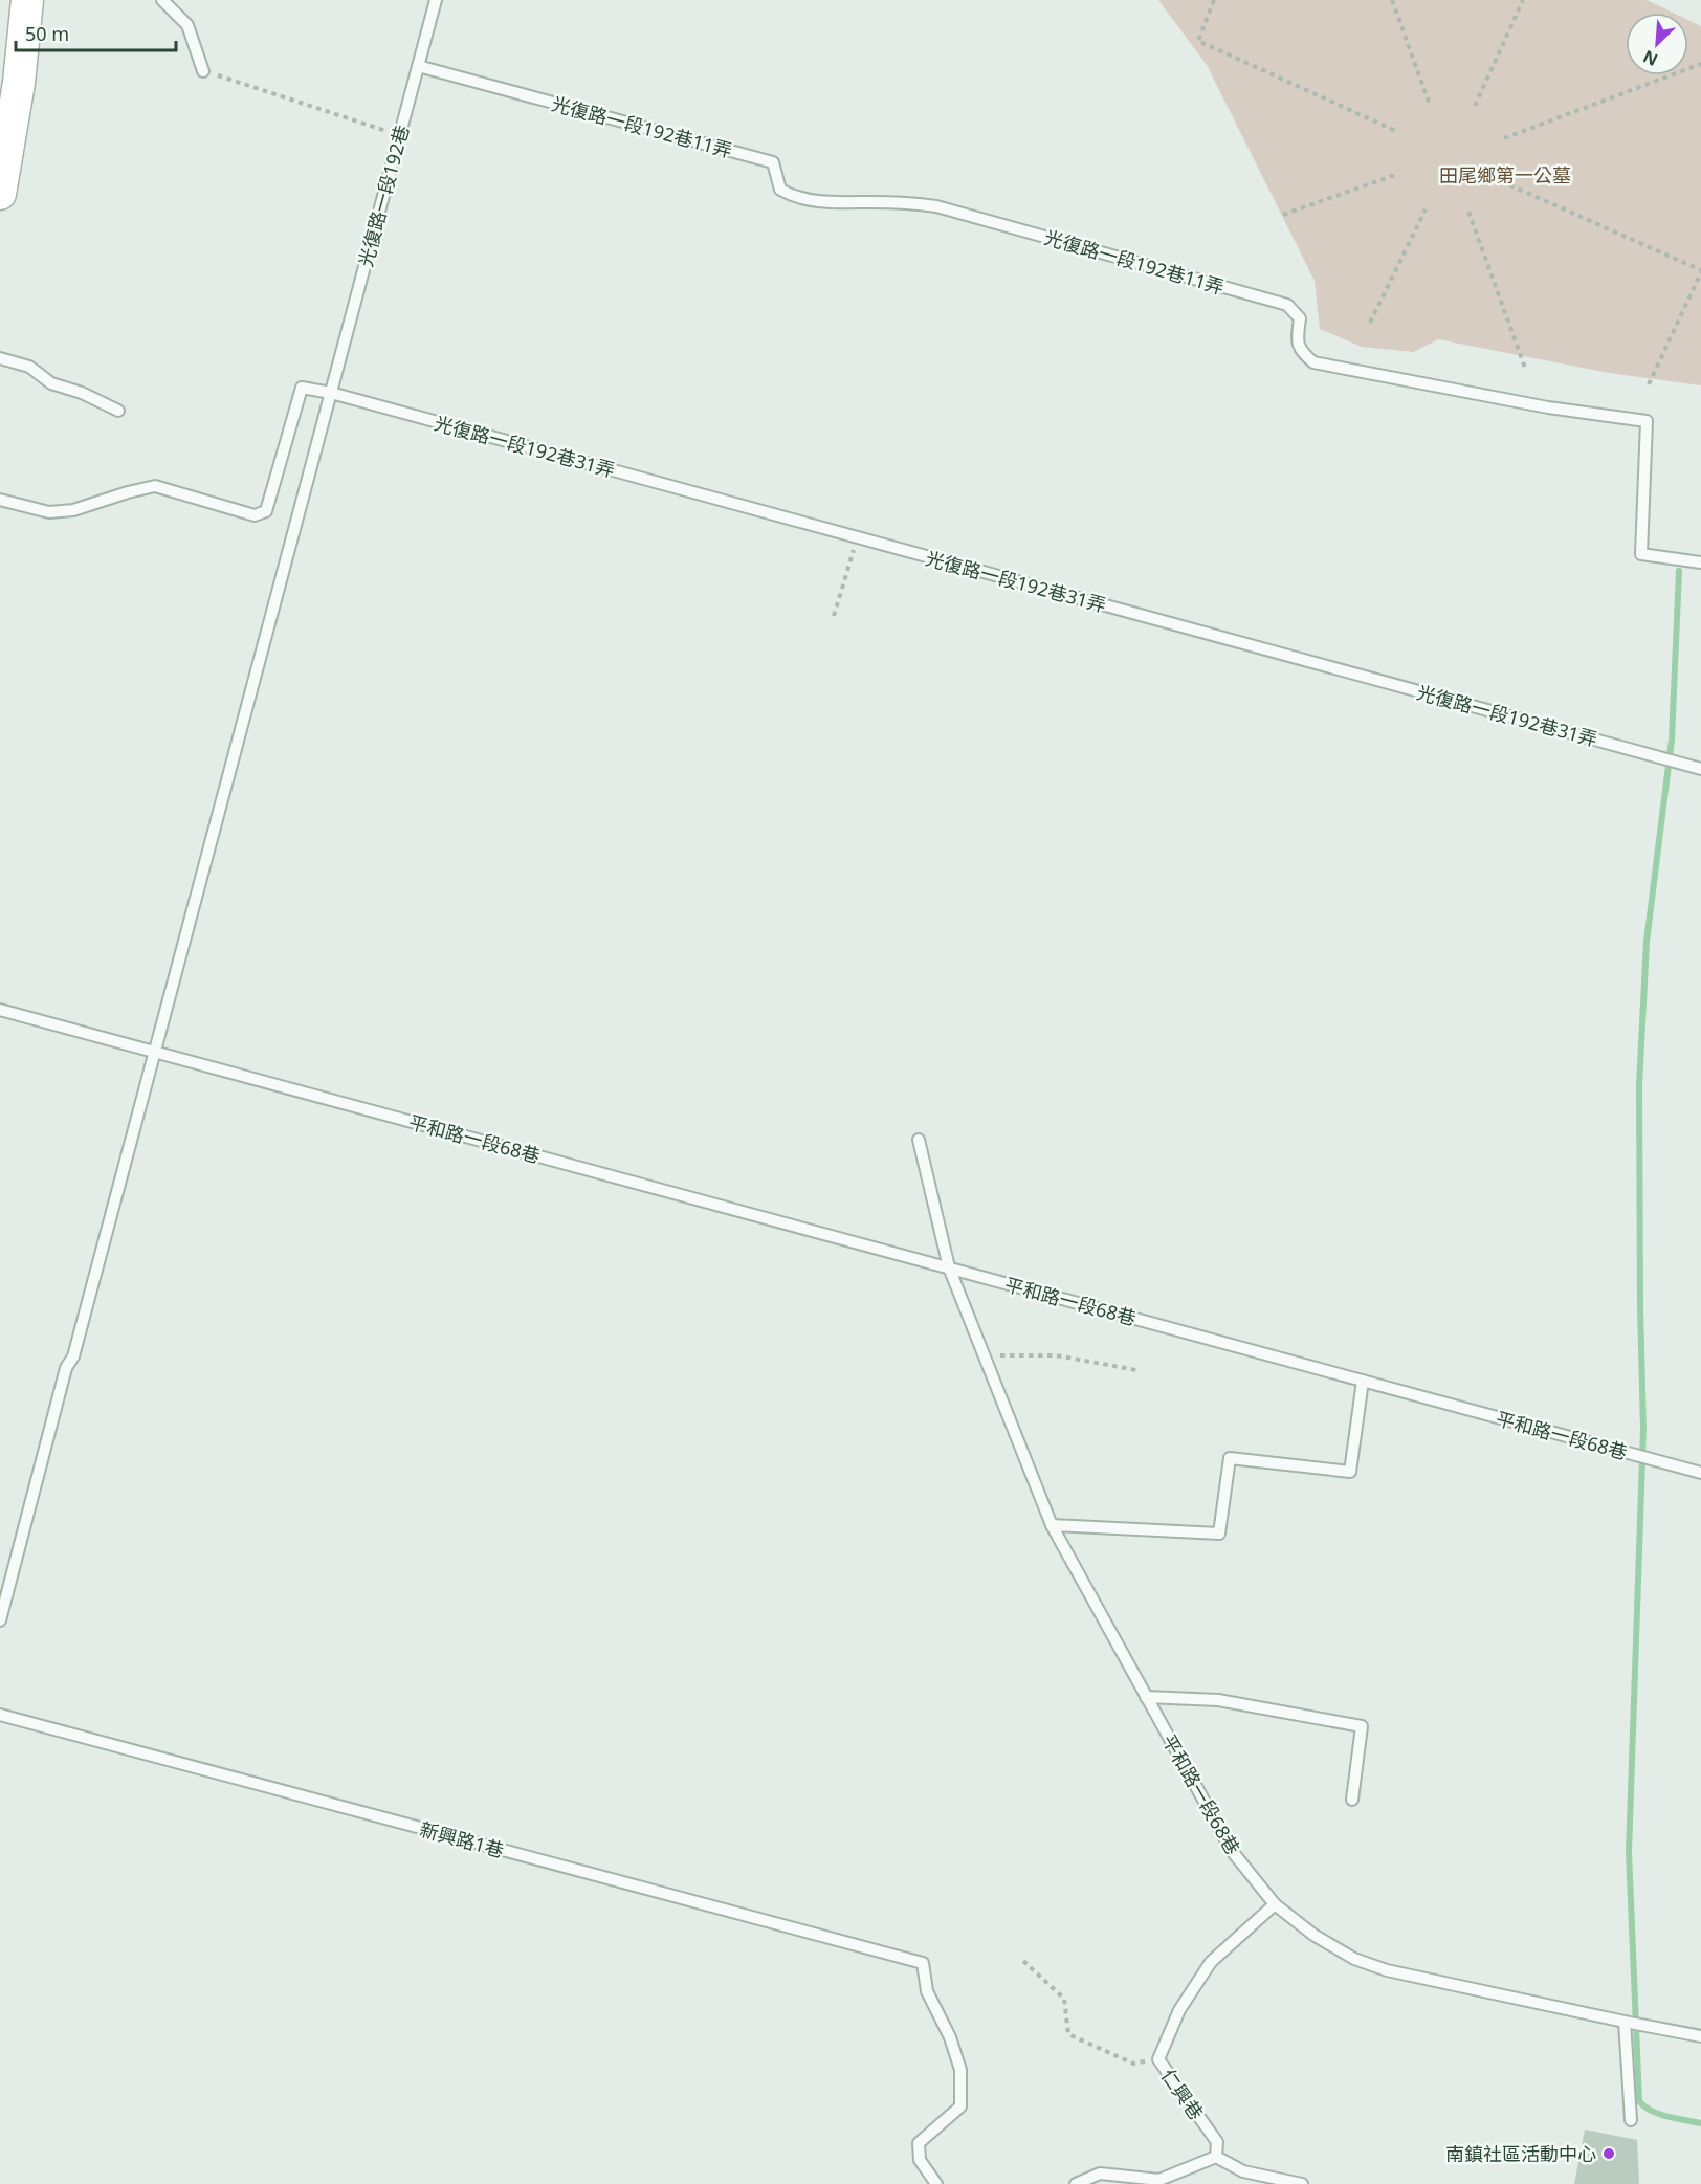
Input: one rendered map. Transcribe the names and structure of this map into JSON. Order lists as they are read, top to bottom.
{
  "streets": {
    "lane": [
      "光復路一段192巷11弄",
      "光復路一段192巷",
      "光復路一段192巷31弄",
      "平和路一段68巷",
      "新興路1巷",
      "仁興巷"
    ]
  },
  "crossings": [
    ["光復路一段192巷11弄", "光復路一段192巷"],
    ["光復路一段192巷", "光復路一段192巷31弄"],
    ["光復路一段192巷", "平和路一段68巷"],
    ["平和路一段68巷", "仁興巷"]
  ],
  "parks": ["田尾鄉第一公墓"],
  "places": ["南鎮社區活動中心"],
  "scale_bar": "50 m",
  "north": "bottom left"
}
